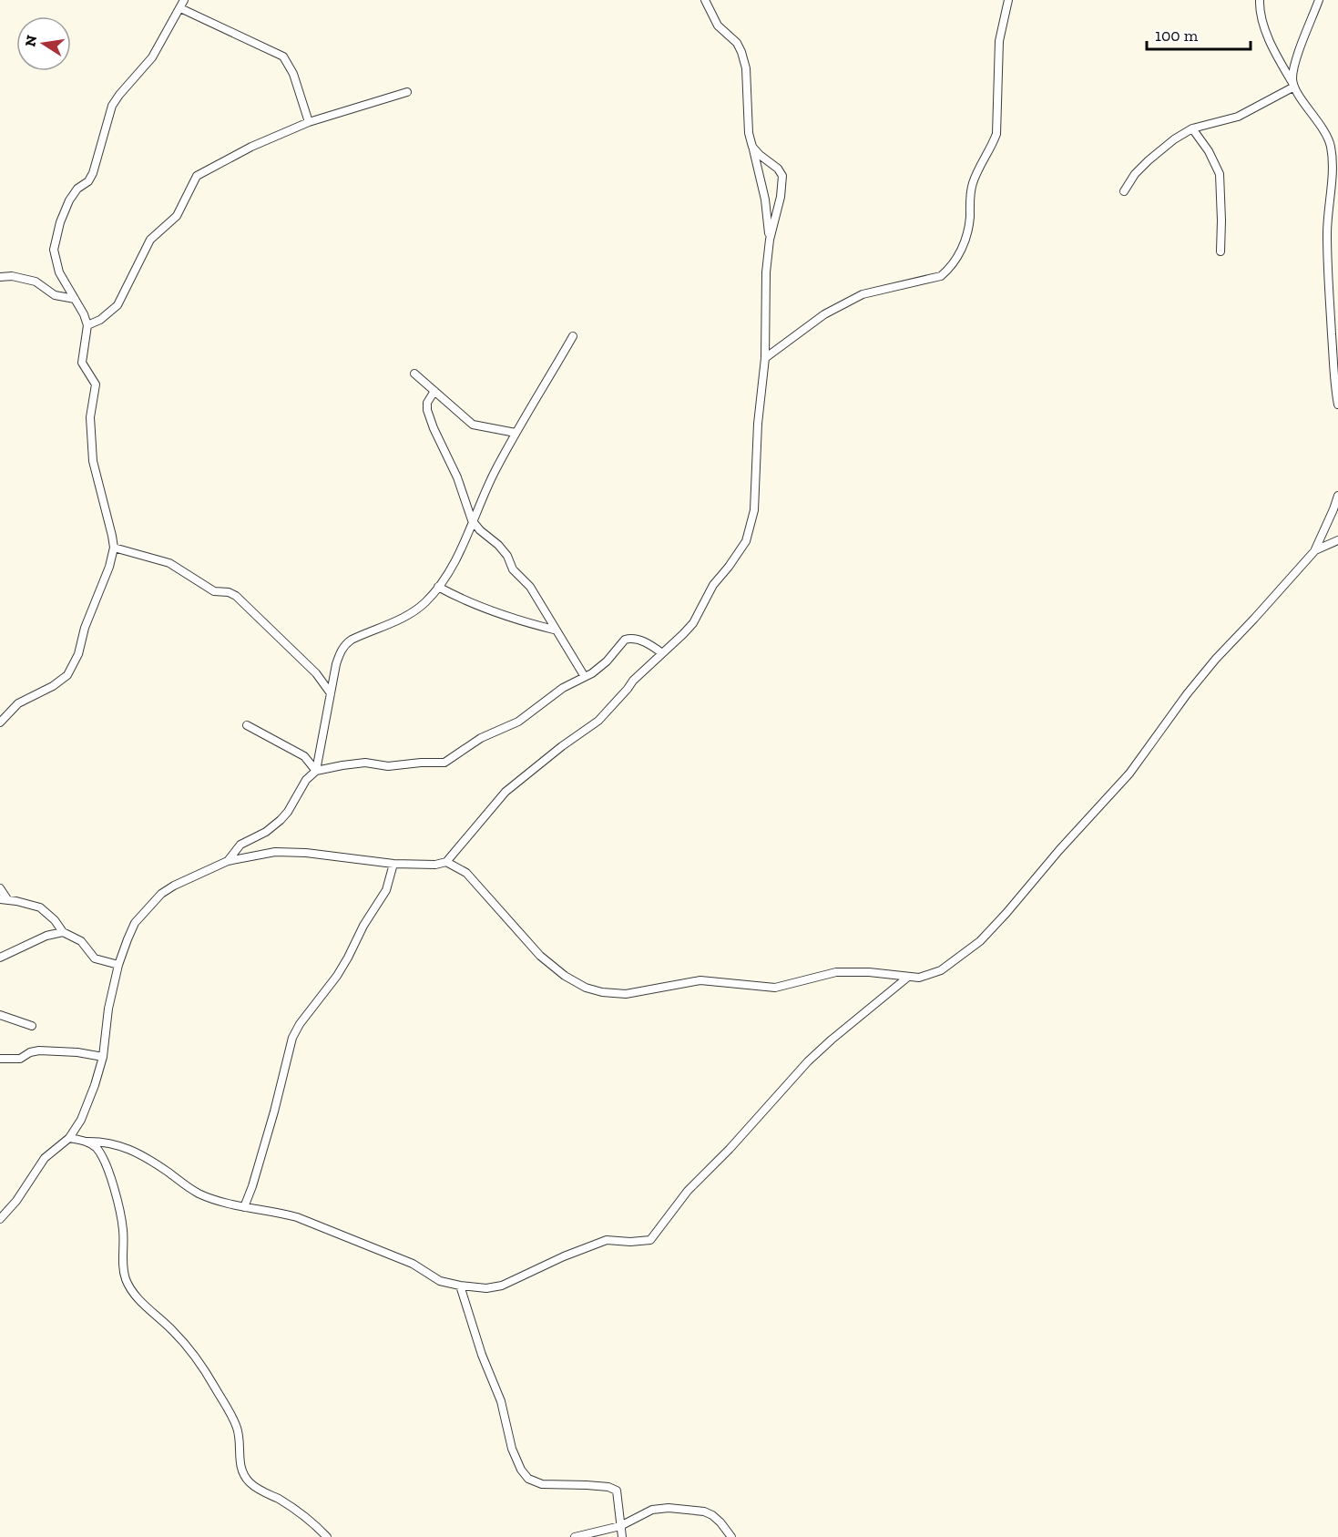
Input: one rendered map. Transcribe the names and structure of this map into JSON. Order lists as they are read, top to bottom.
{
  "scale_bar": "100 m",
  "north": "left"
}
